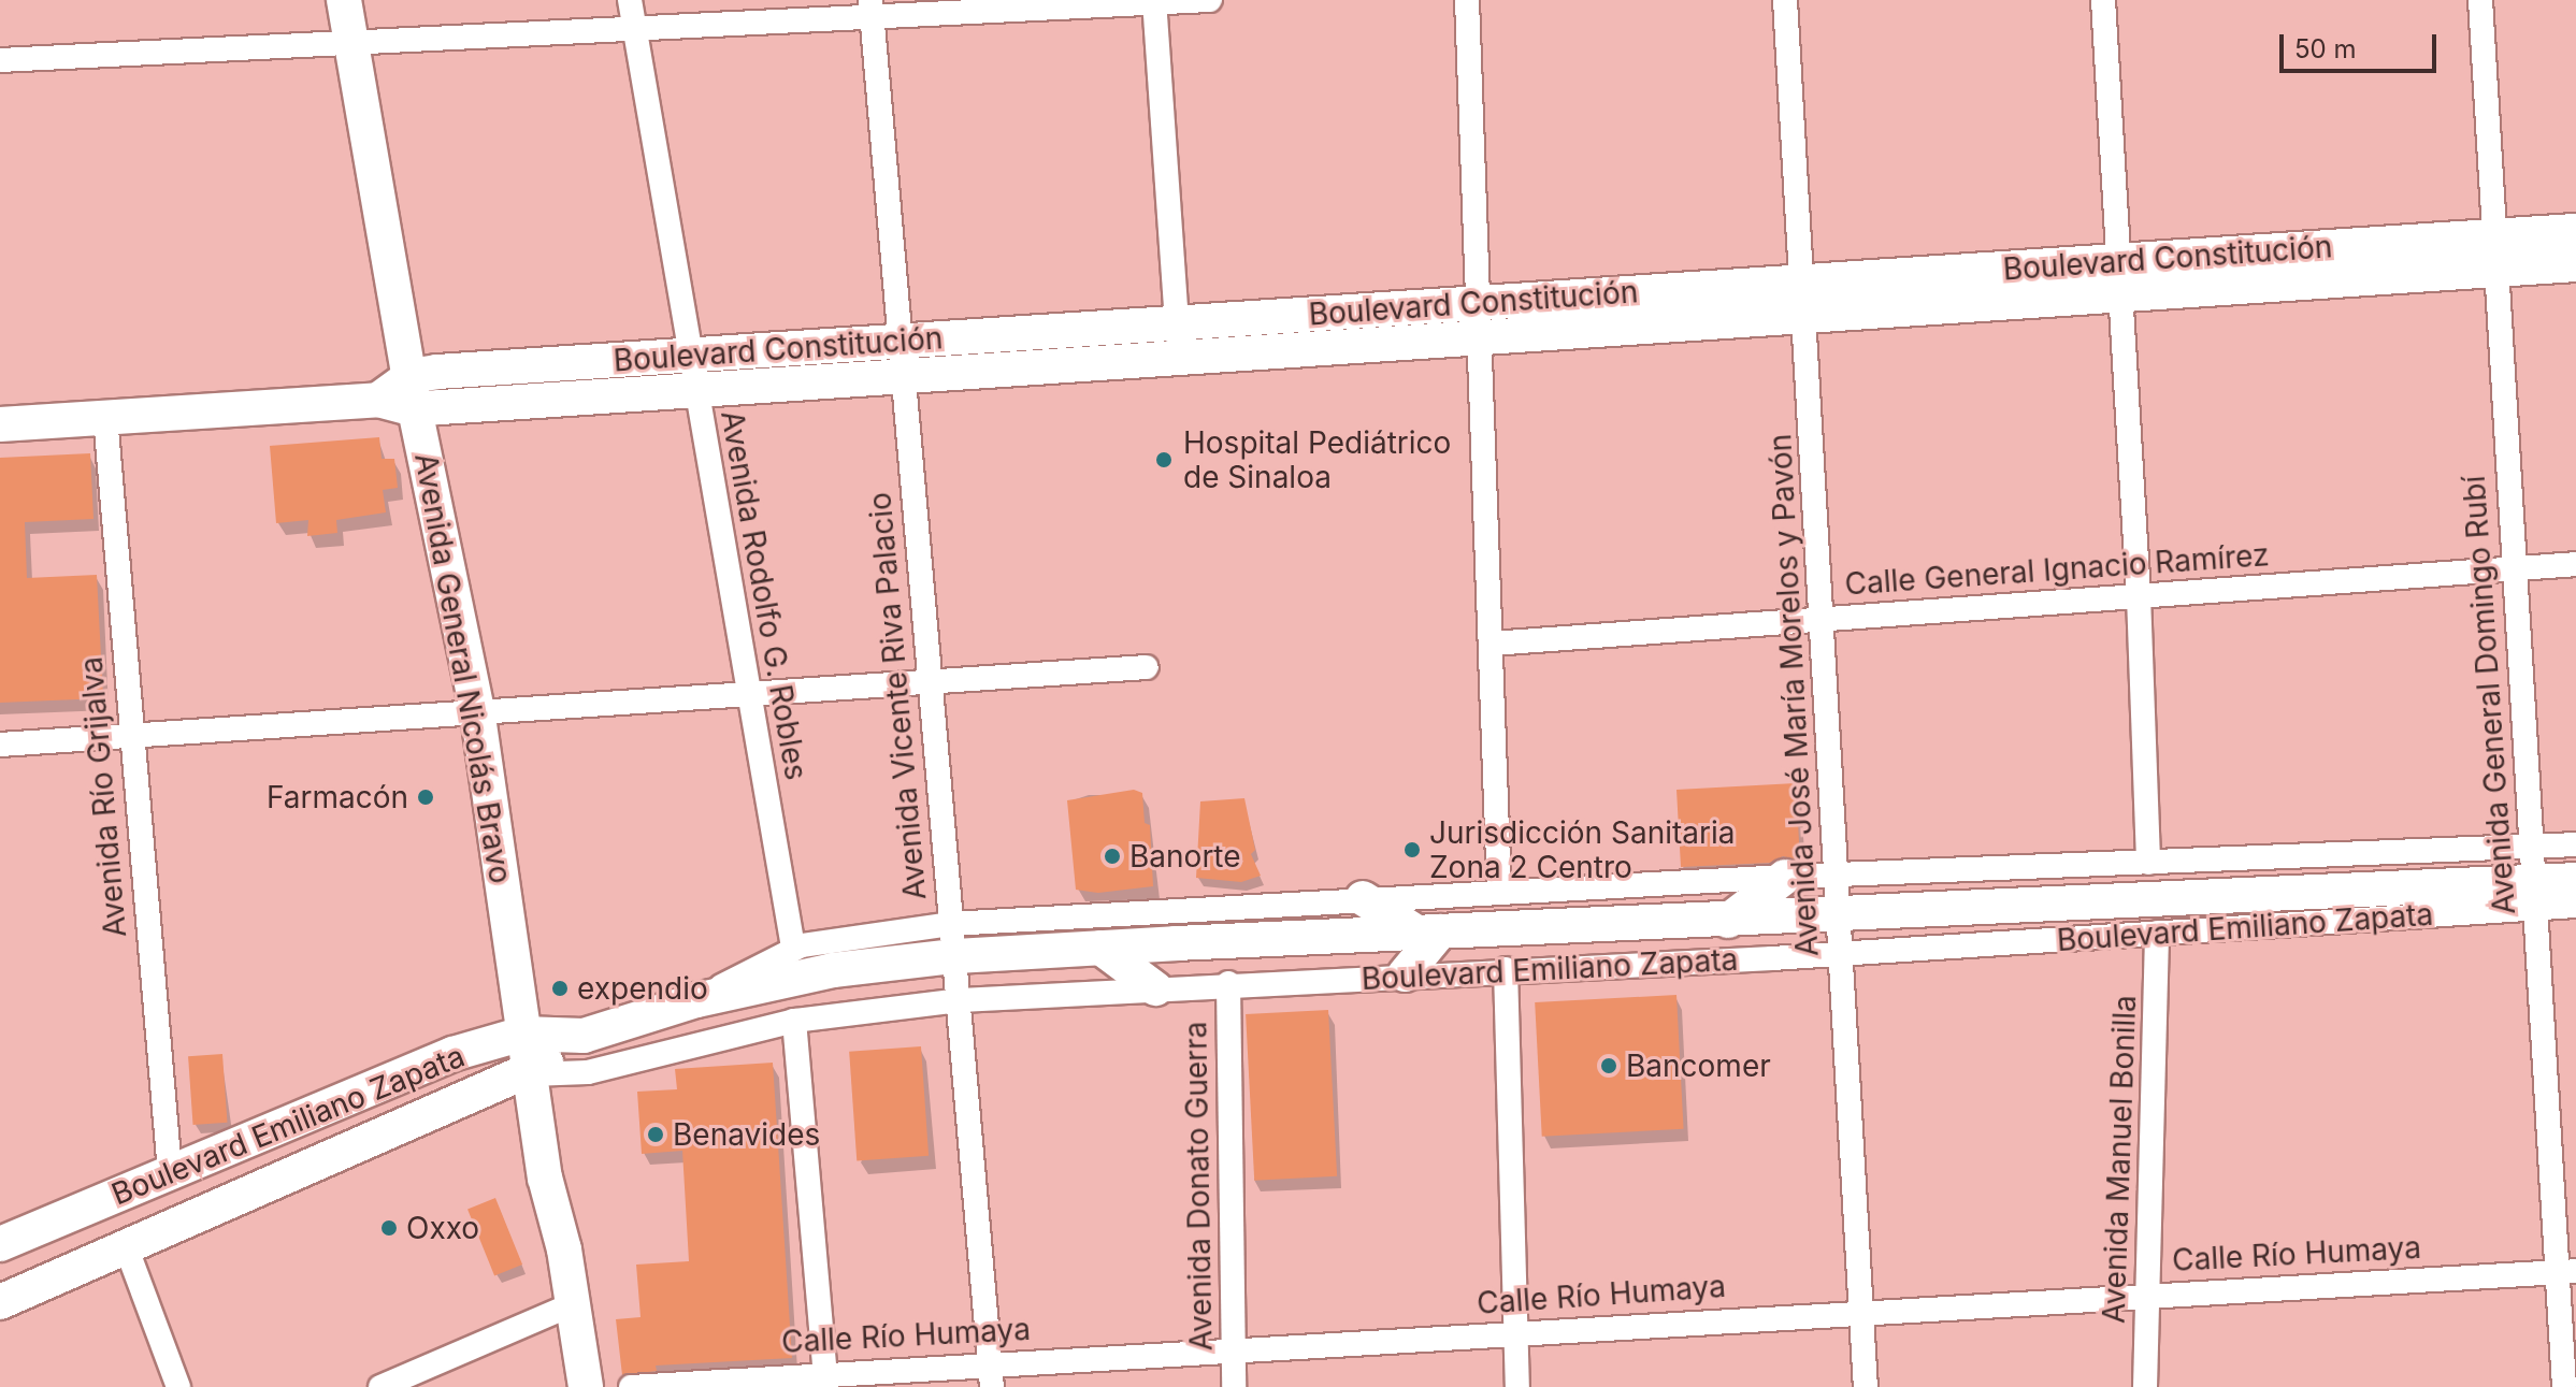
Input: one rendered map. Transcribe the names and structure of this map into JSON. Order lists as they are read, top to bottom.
{
  "streets": {
    "main road": ["Boulevard Constitución", "Avenida General Nicolás Bravo", "Boulevard Emiliano Zapata"],
    "street": [
      "Calle General Ignacio Ramírez",
      "Avenida Rodolfo G. Robles",
      "Avenida José María Morelos y Pavón",
      "Avenida General Domingo Rubí",
      "Avenida Vicente Riva Palacio",
      "Avenida Río Grijalva",
      "Avenida Manuel Bonilla",
      "Avenida Donato Guerra",
      "Calle Río Humaya"
    ]
  },
  "crossings": [
    ["Boulevard Constitución", "Avenida Rodolfo G. Robles"],
    ["Boulevard Constitución", "Avenida General Nicolás Bravo"],
    ["Boulevard Constitución", "Avenida José María Morelos y Pavón"],
    ["Boulevard Constitución", "Avenida General Domingo Rubí"],
    ["Boulevard Constitución", "Avenida Vicente Riva Palacio"],
    ["Boulevard Constitución", "Avenida Río Grijalva"],
    ["Calle General Ignacio Ramírez", "Avenida José María Morelos y Pavón"],
    ["Calle General Ignacio Ramírez", "Avenida General Domingo Rubí"],
    ["Avenida Rodolfo G. Robles", "Boulevard Emiliano Zapata"],
    ["Avenida General Nicolás Bravo", "Boulevard Emiliano Zapata"],
    ["Avenida José María Morelos y Pavón", "Boulevard Emiliano Zapata"],
    ["Avenida José María Morelos y Pavón", "Calle Río Humaya"],
    ["Avenida General Domingo Rubí", "Boulevard Emiliano Zapata"],
    ["Avenida General Domingo Rubí", "Calle Río Humaya"],
    ["Avenida Vicente Riva Palacio", "Boulevard Emiliano Zapata"],
    ["Avenida Vicente Riva Palacio", "Calle Río Humaya"],
    ["Avenida Río Grijalva", "Boulevard Emiliano Zapata"],
    ["Boulevard Emiliano Zapata", "Avenida Manuel Bonilla"],
    ["Boulevard Emiliano Zapata", "Avenida Donato Guerra"],
    ["Avenida Manuel Bonilla", "Calle Río Humaya"],
    ["Avenida Donato Guerra", "Calle Río Humaya"]
  ],
  "places": [
    "Hospital Pediátrico de Sinaloa",
    "Farmacón",
    "Jurisdicción Sanitaria Zona 2 Centro",
    "Banorte",
    "expendio",
    "Bancomer",
    "Benavides",
    "Oxxo"
  ],
  "scale_bar": "50 m"
}
